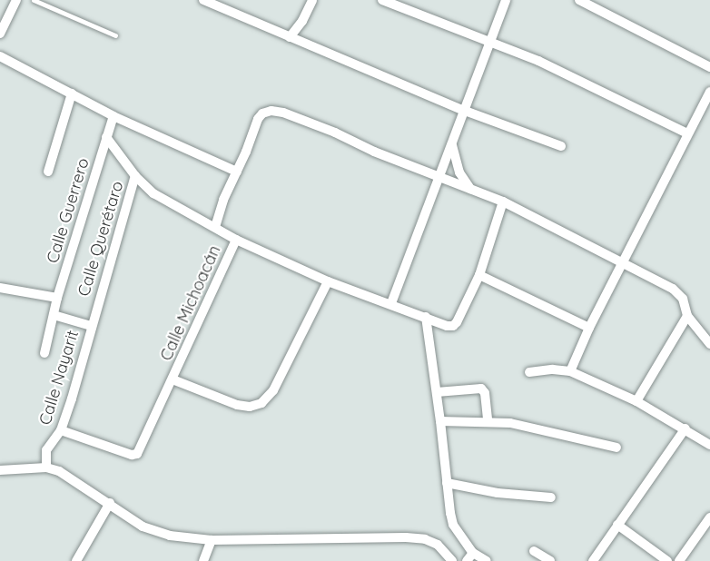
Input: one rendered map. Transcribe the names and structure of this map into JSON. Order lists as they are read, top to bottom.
{
  "streets": {
    "street": [
      "Calle Guerrero",
      "Calle Querétaro",
      "Calle Michoacán",
      "Calle Nayarit"
    ]
  },
  "crossings": [
    ["Calle Guerrero", "Calle Querétaro"],
    ["Calle Querétaro", "Calle Nayarit"],
    ["Calle Michoacán", "Calle Nayarit"]
  ]
}
